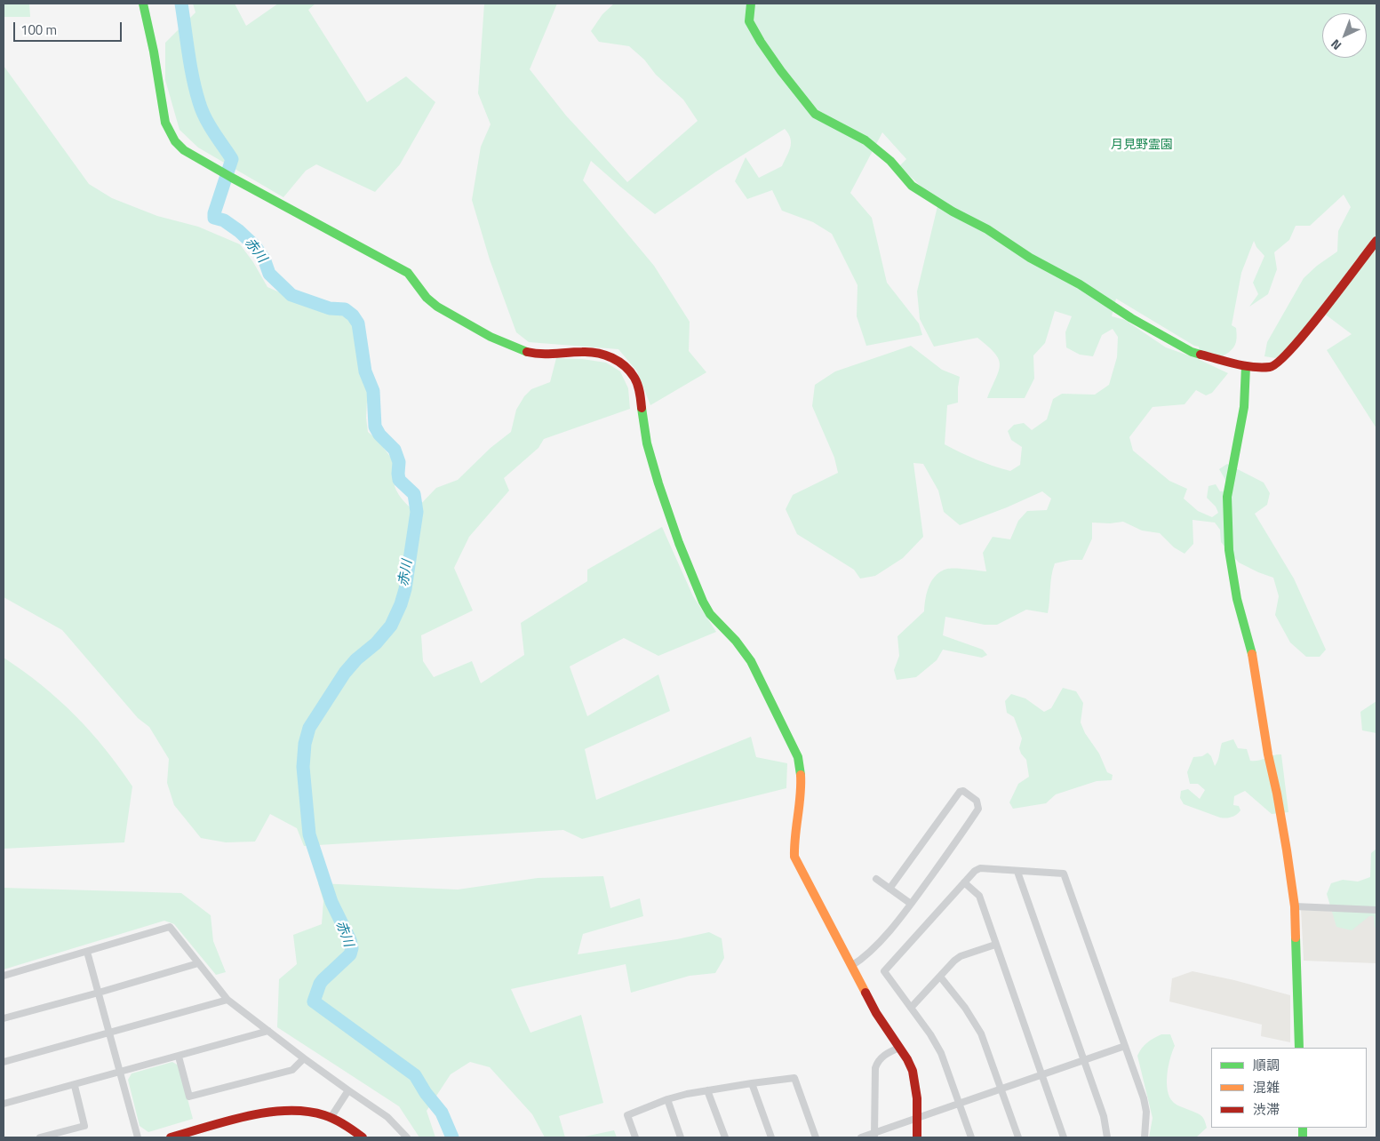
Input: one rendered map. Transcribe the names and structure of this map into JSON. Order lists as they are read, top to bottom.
{
  "water": ["赤川"],
  "parks": ["月見野霊園"],
  "legend": ["順調", "混雑", "渋滞"],
  "scale_bar": "100 m",
  "north": "bottom left"
}
